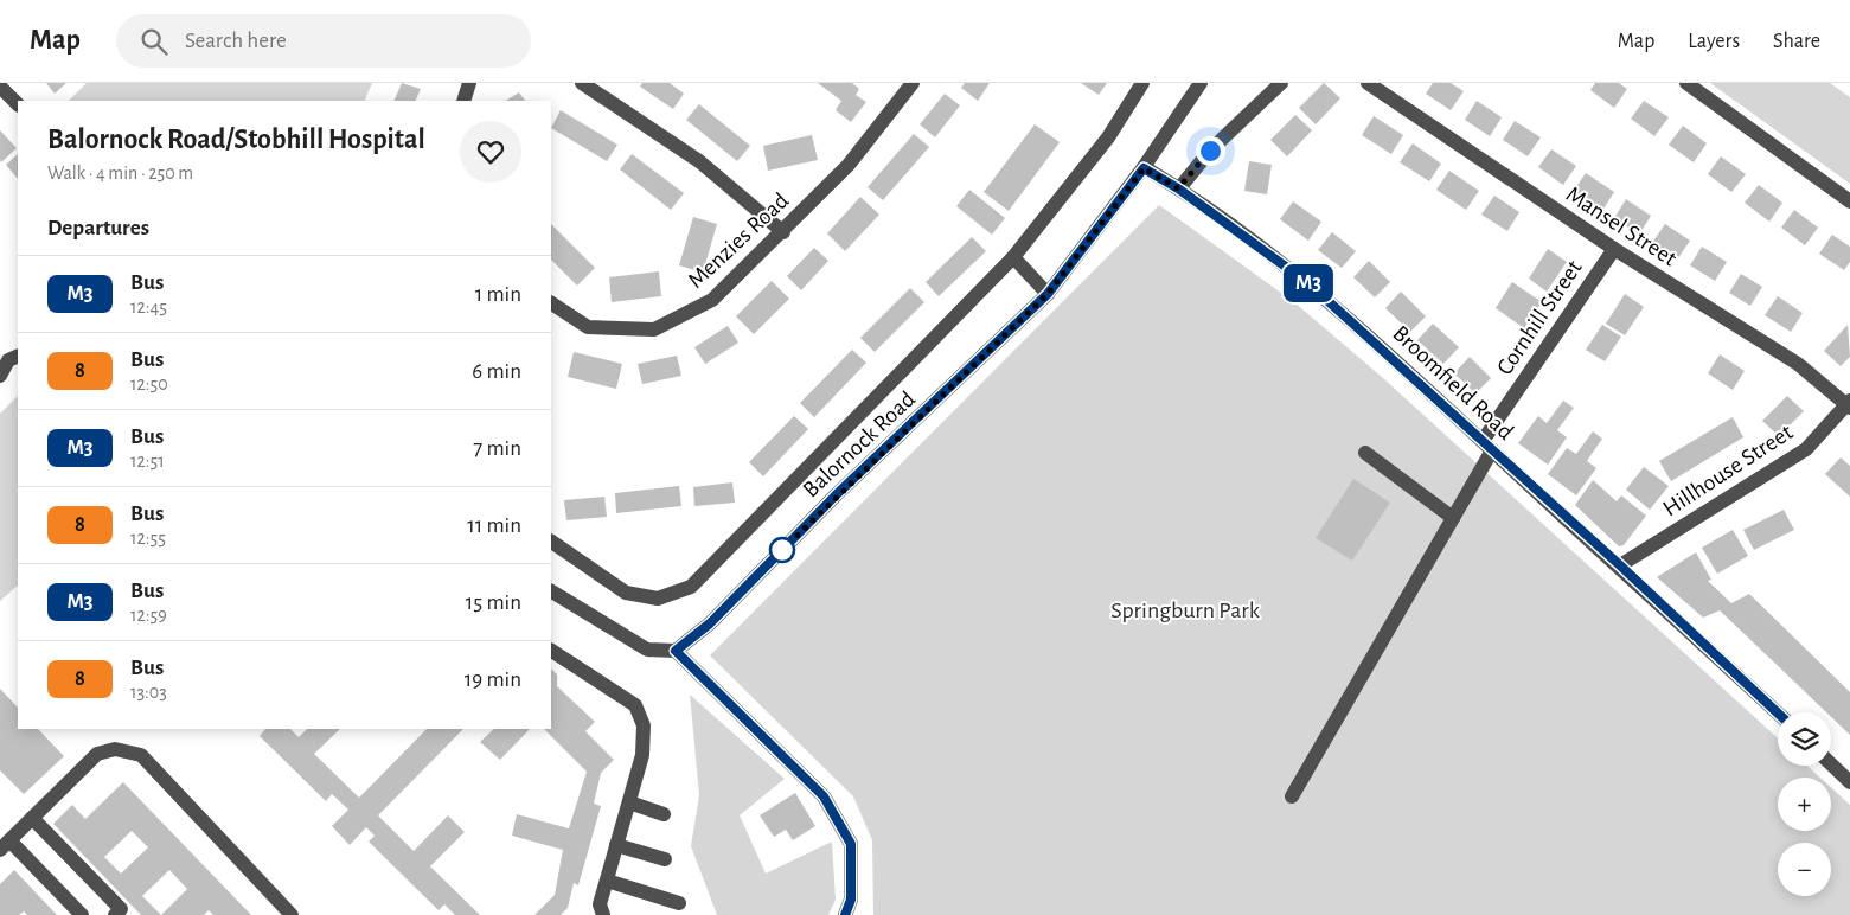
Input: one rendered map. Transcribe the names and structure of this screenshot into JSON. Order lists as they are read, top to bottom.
{
  "streets": {
    "street": [
      "Mansel Street",
      "Menzies Road",
      "Cornhill Street",
      "Broomfield Road",
      "Balornock Road",
      "Hillhouse Street"
    ]
  },
  "crossings": [
    ["Mansel Street", "Cornhill Street"],
    ["Mansel Street", "Hillhouse Street"],
    ["Cornhill Street", "Broomfield Road"],
    ["Broomfield Road", "Balornock Road"],
    ["Broomfield Road", "Hillhouse Street"]
  ],
  "parks": ["Springburn Park"],
  "lines": ["bus line M3"],
  "page": {
    "header": "Map",
    "search": "Search here",
    "nav": ["Map", "Layers", "Share"],
    "on_map": "M3",
    "heading": [
      ["Balornock Road/Stobhill Hospital", "Walk · 4 min · 250 m"],
      "Departures"
    ],
    "list": [
      {
        "mark": "M3",
        "name": "Bus",
        "note": "12:45",
        "value": "1 min"
      },
      {
        "mark": "8",
        "name": "Bus",
        "note": "12:50",
        "value": "6 min"
      },
      {
        "mark": "M3",
        "name": "Bus",
        "note": "12:51",
        "value": "7 min"
      },
      {
        "mark": "8",
        "name": "Bus",
        "note": "12:55",
        "value": "11 min"
      },
      {
        "mark": "M3",
        "name": "Bus",
        "note": "12:59",
        "value": "15 min"
      },
      {
        "mark": "8",
        "name": "Bus",
        "note": "13:03",
        "value": "19 min"
      }
    ],
    "map_buttons": ["+", "−"]
  }
}
